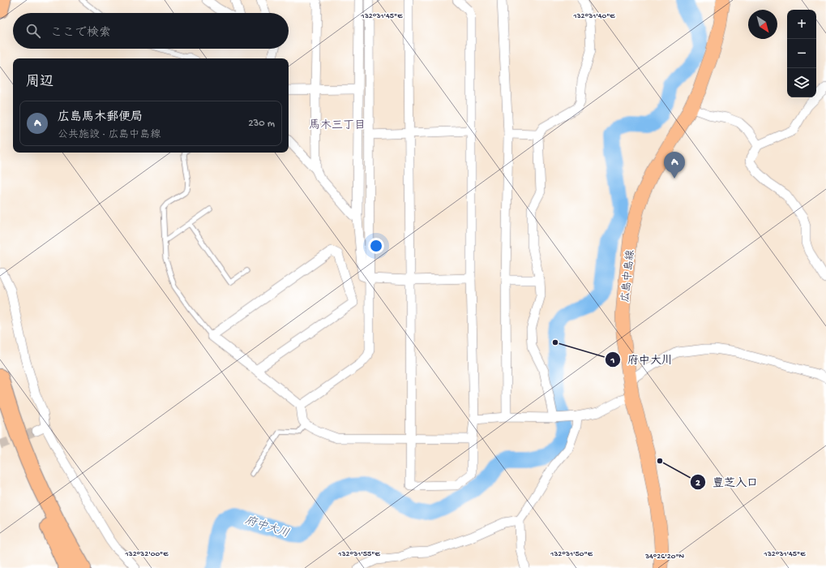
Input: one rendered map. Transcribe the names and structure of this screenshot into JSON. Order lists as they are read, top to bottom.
{
  "streets": {
    "main road": ["広島中島線"]
  },
  "districts": ["馬木三丁目"],
  "water": ["府中大川"],
  "places": ["府中大川", "豊芝入口"],
  "north": "bottom right",
  "page": {
    "map_buttons": ["+", "−"],
    "search": "ここで検索",
    "heading": "周辺",
    "list": [
      {
        "mark": "A",
        "name": "広島馬木郵便局",
        "note": "公共施設 · 広島中島線",
        "value": "230 m"
      }
    ],
    "pins": "A"
  },
  "coordinates": [
    "132°31'45\"E",
    "132°31'40\"E",
    "132°32'00\"E",
    "132°31'55\"E",
    "132°31'50\"E",
    "34°26'20\"N"
  ]
}
